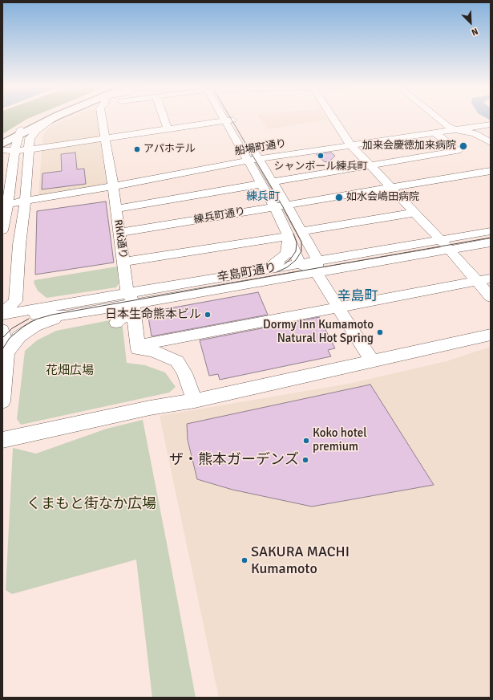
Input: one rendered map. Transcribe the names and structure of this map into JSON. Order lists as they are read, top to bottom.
{
  "streets": {
    "street": [
      "船場町通り",
      "練兵町通り",
      "RKK通り",
      "辛島町通り"
    ]
  },
  "crossings": [
    ["船場町通り", "RKK通り"],
    ["練兵町通り", "RKK通り"],
    ["RKK通り", "辛島町通り"]
  ],
  "districts": ["練兵町", "辛島町"],
  "parks": ["花畑広場", "くまもと街なか広場"],
  "places": [
    "加来会慶徳加来病院",
    "アパホテル",
    "シャンボール練兵町",
    "如水会嶋田病院",
    "日本生命熊本ビル",
    "Dormy Inn Kumamoto Natural Hot Spring",
    "Koko hotel premium",
    "ザ・熊本ガーデンズ",
    "SAKURA MACHI Kumamoto"
  ],
  "north": "bottom right"
}
